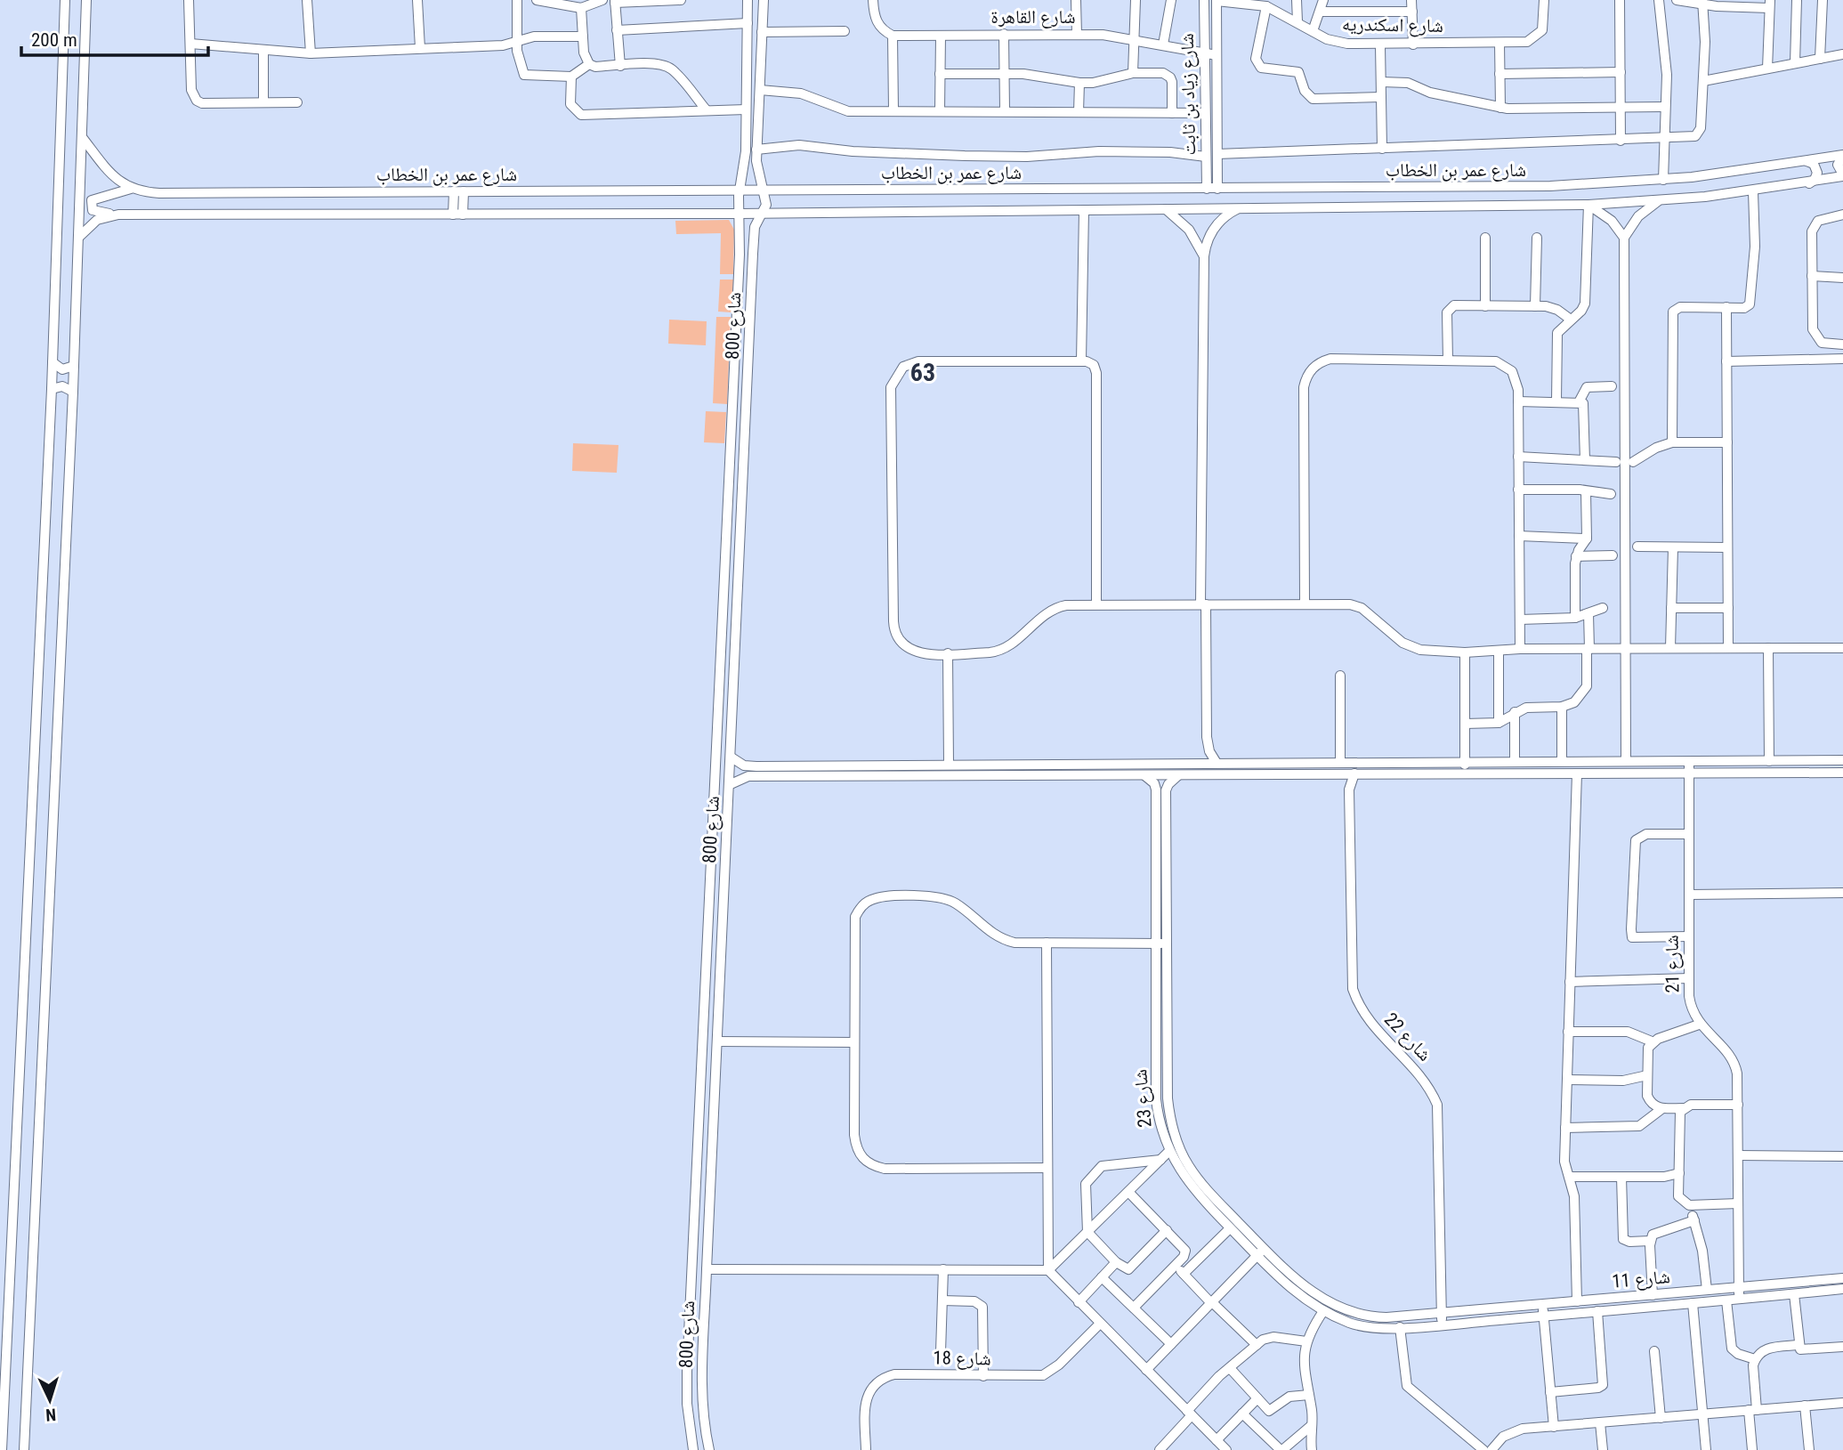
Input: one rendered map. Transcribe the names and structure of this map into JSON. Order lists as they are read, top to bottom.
{
  "streets": {
    "street": [
      "شارع القاهرة",
      "شارع اسكندريه",
      "شارع زياد بن ثابت",
      "شارع عمر بن الخطاب",
      "شارع 800",
      "شارع 21",
      "شارع 22",
      "شارع 23",
      "شارع 11",
      "شارع 18"
    ]
  },
  "crossings": [
    ["شارع القاهرة", "شارع زياد بن ثابت"],
    ["شارع اسكندريه", "شارع زياد بن ثابت"],
    ["شارع زياد بن ثابت", "شارع عمر بن الخطاب"],
    ["شارع عمر بن الخطاب", "شارع 800"],
    ["شارع 21", "شارع 11"],
    ["شارع 22", "شارع 23"],
    ["شارع 22", "شارع 11"],
    ["شارع 23", "شارع 11"]
  ],
  "districts": ["63"],
  "scale_bar": "200 m",
  "north": "bottom"
}
